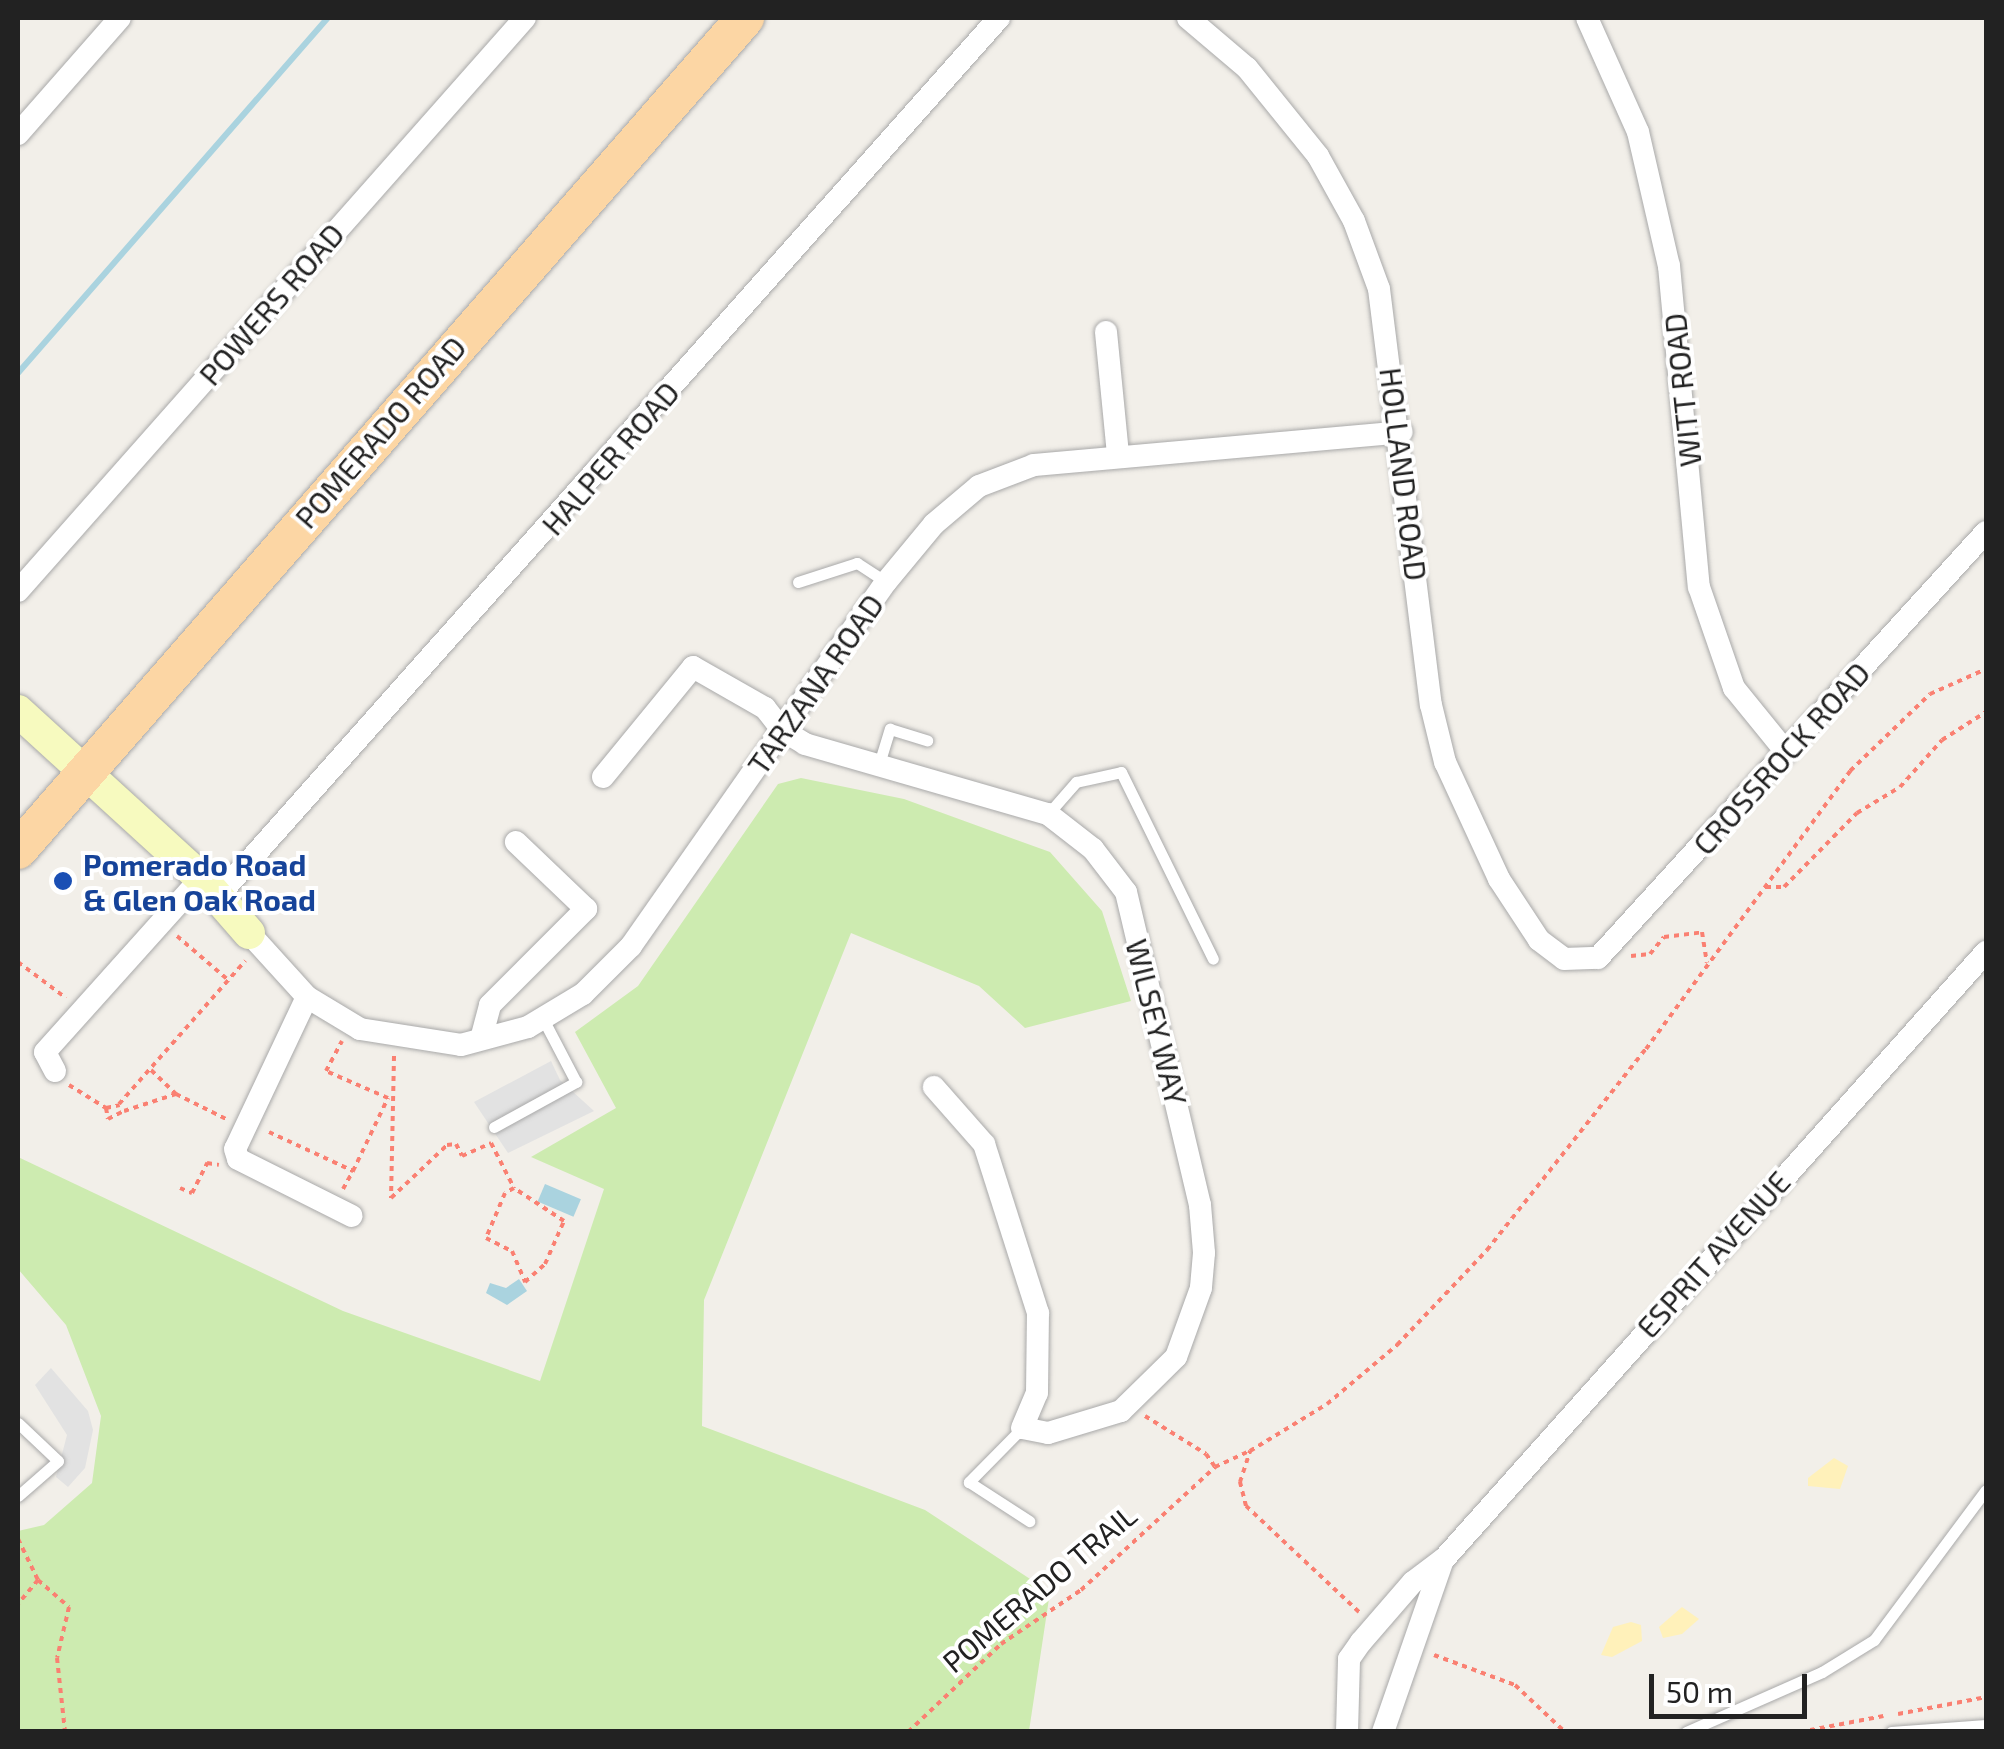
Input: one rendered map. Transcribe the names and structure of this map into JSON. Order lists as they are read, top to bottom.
{
  "streets": {
    "main road": ["POMERADO ROAD"],
    "street": [
      "POWERS ROAD",
      "WITT ROAD",
      "HALPER ROAD",
      "HOLLAND ROAD",
      "TARZANA ROAD",
      "CROSSROCK ROAD",
      "WILSEY WAY",
      "ESPRIT AVENUE"
    ],
    "path": ["POMERADO TRAIL"]
  },
  "crossings": [
    ["WITT ROAD", "CROSSROCK ROAD"],
    ["HOLLAND ROAD", "TARZANA ROAD"],
    ["HOLLAND ROAD", "CROSSROCK ROAD"],
    ["TARZANA ROAD", "WILSEY WAY"]
  ],
  "places": ["Pomerado Road & Glen Oak Road"],
  "scale_bar": "50 m"
}
